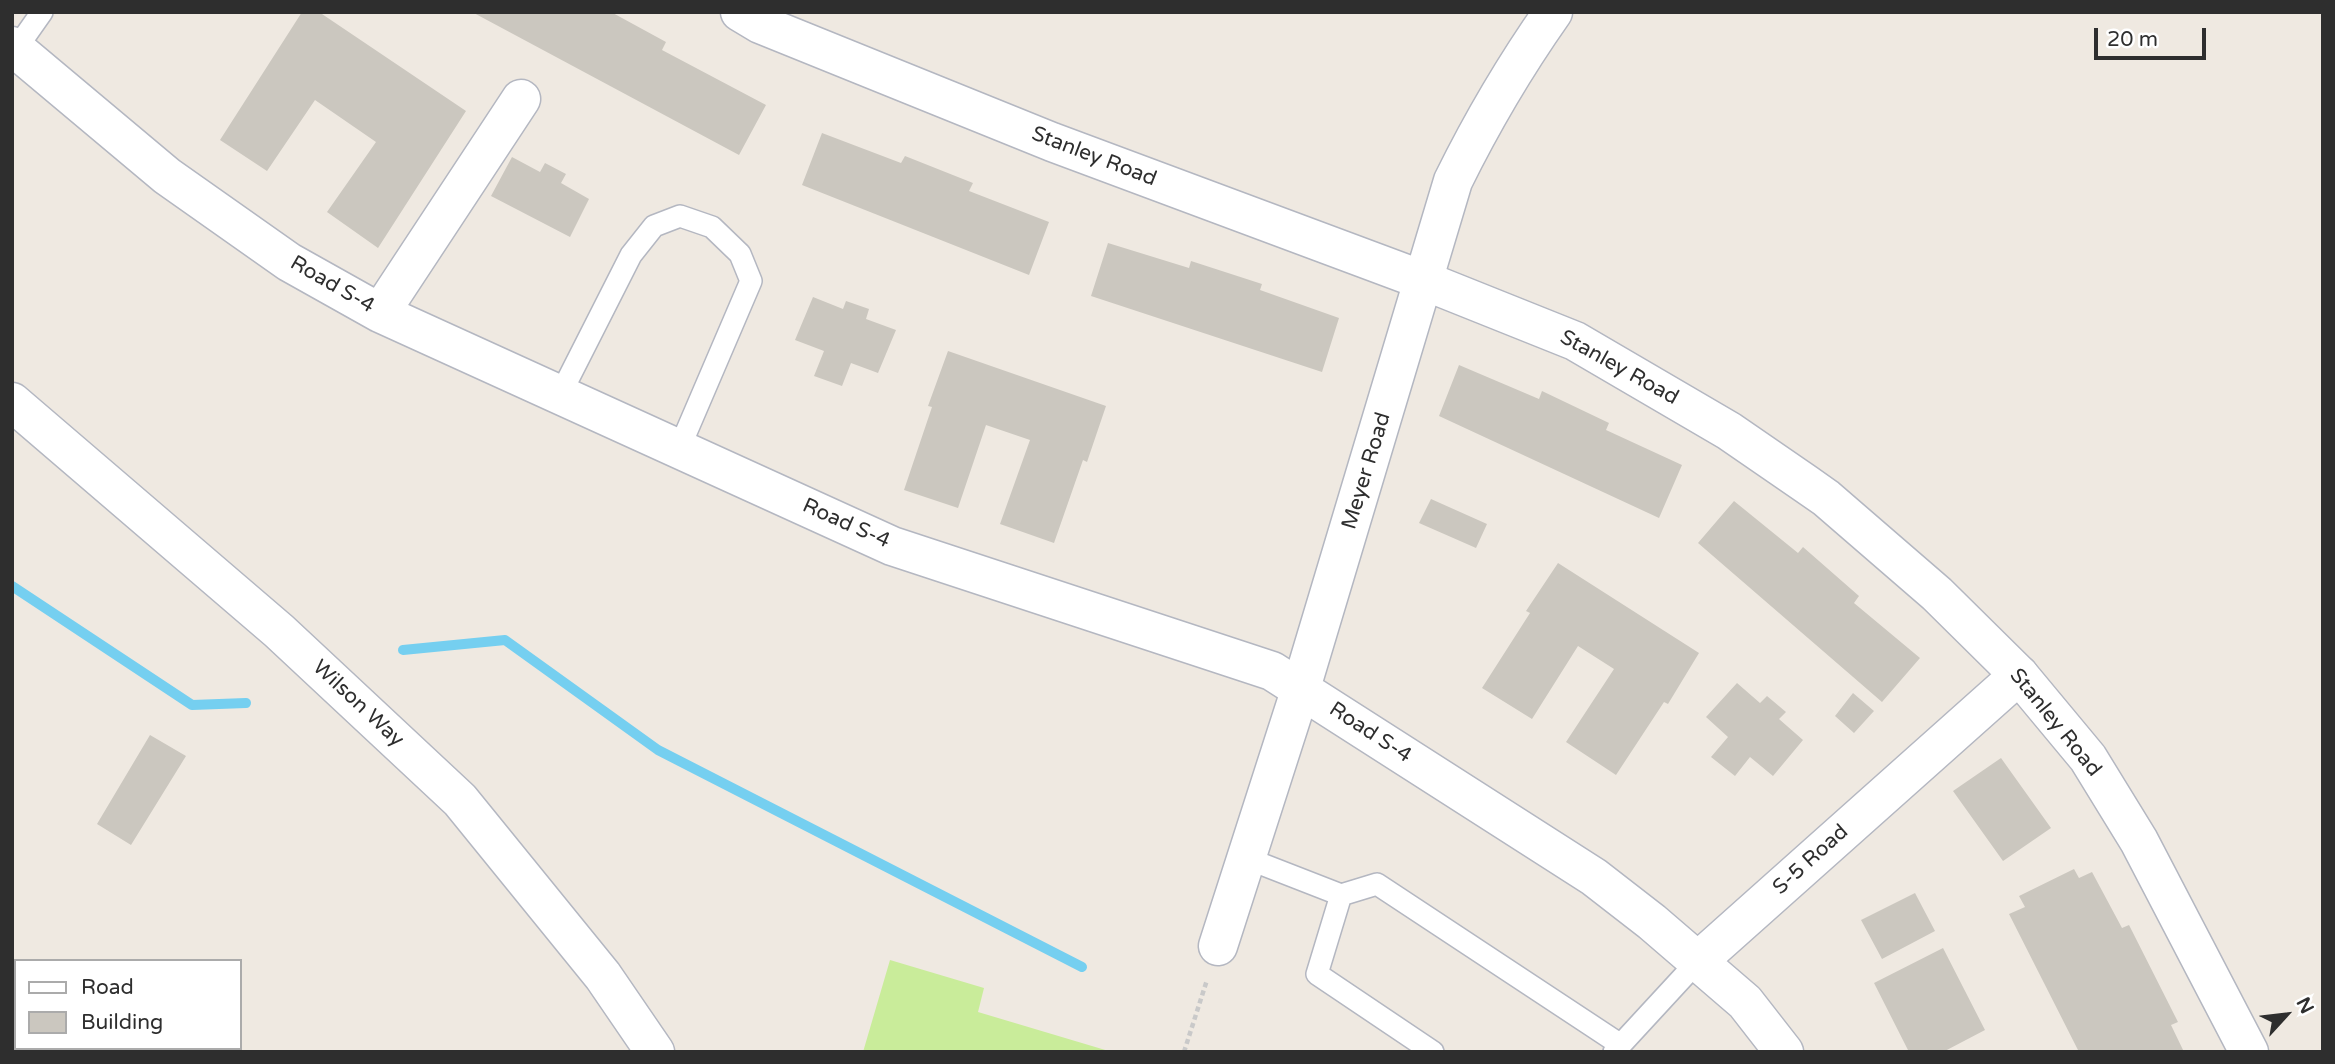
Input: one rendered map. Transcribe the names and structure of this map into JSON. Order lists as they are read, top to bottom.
{
  "streets": {
    "street": [
      "Stanley Road",
      "Road S-4",
      "Meyer Road",
      "Wilson Way",
      "S-5 Road"
    ]
  },
  "crossings": [
    ["Stanley Road", "Meyer Road"],
    ["Stanley Road", "S-5 Road"],
    ["Road S-4", "Meyer Road"],
    ["Road S-4", "S-5 Road"]
  ],
  "legend": ["Road", "Building"],
  "scale_bar": "20 m",
  "north": "top right"
}
